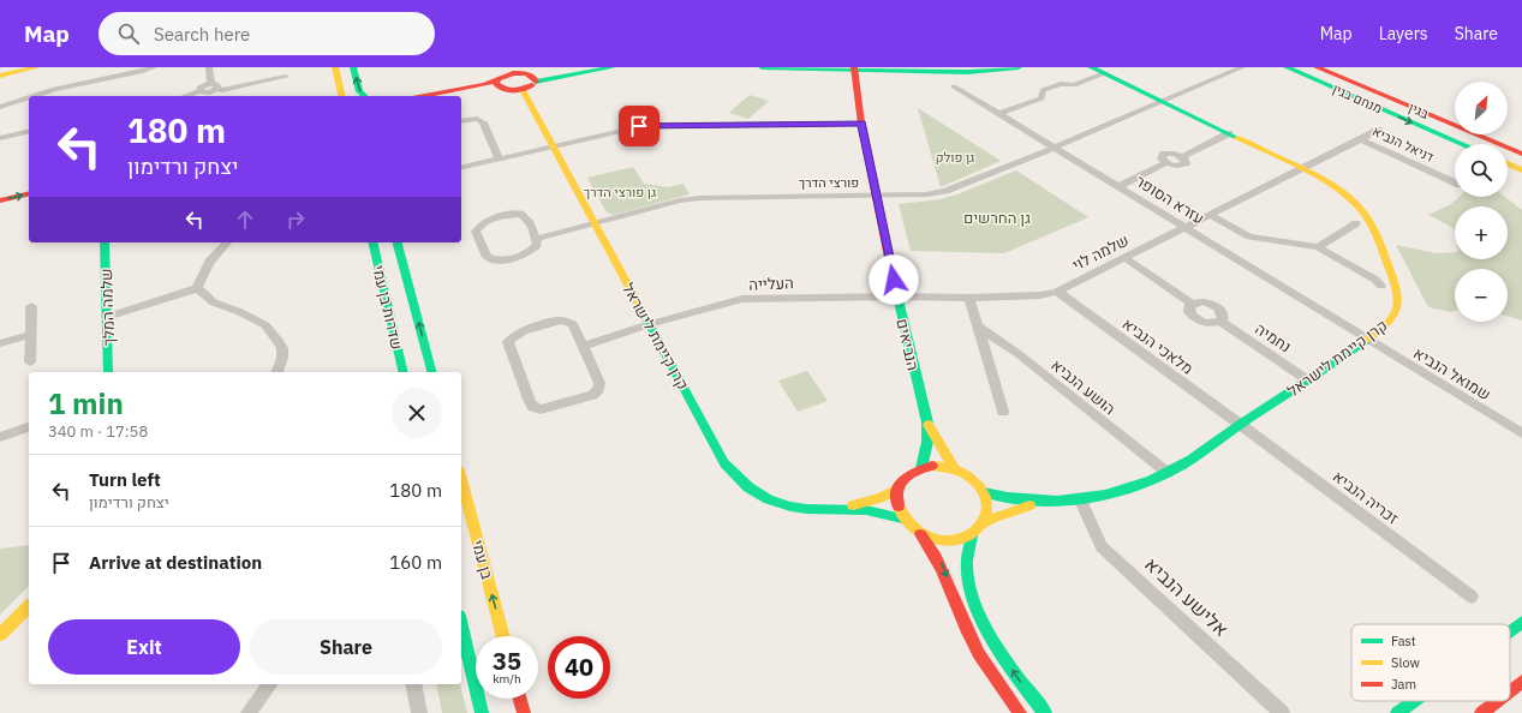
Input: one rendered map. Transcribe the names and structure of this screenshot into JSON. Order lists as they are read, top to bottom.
{
  "streets": {
    "street": [
      "מנחם בגין",
      "בגין",
      "דניאל הנביא",
      "פורצי הדרך",
      "עזרא הסופר",
      "שלמה לוי",
      "העלייה",
      "שלמה המלך",
      "שדרות בן עמי",
      "קרן קיימת לישראל",
      "נחמיה",
      "הנביאים",
      "מלאכי הנביא",
      "שמואל הנביא",
      "הושע הנביא",
      "זכריה הנביא",
      "בן עמי",
      "אלישע הנביא"
    ]
  },
  "crossings": [
    ["דניאל הנביא", "שלמה לוי"],
    ["דניאל הנביא", "קרן קיימת לישראל"],
    ["פורצי הדרך", "עזרא הסופר"],
    ["פורצי הדרך", "קרן קיימת לישראל"],
    ["פורצי הדרך", "הנביאים"],
    ["עזרא הסופר", "שלמה לוי"],
    ["עזרא הסופר", "קרן קיימת לישראל"],
    ["עזרא הסופר", "שמואל הנביא"],
    ["שלמה לוי", "העלייה"],
    ["שלמה לוי", "קרן קיימת לישראל"],
    ["שלמה לוי", "נחמיה"],
    ["שלמה לוי", "הנביאים"],
    ["שלמה לוי", "מלאכי הנביא"],
    ["העלייה", "קרן קיימת לישראל"],
    ["העלייה", "הנביאים"],
    ["קרן קיימת לישראל", "נחמיה"],
    ["קרן קיימת לישראל", "הנביאים"],
    ["קרן קיימת לישראל", "מלאכי הנביא"],
    ["קרן קיימת לישראל", "שמואל הנביא"],
    ["קרן קיימת לישראל", "הושע הנביא"],
    ["קרן קיימת לישראל", "זכריה הנביא"],
    ["קרן קיימת לישראל", "אלישע הנביא"],
    ["מלאכי הנביא", "זכריה הנביא"]
  ],
  "one_way": ["מנחם בגין", "בן עמי"],
  "parks": ["גן פולק", "גן פורצי הדרך", "גן החרשים"],
  "legend": ["Fast", "Slow", "Jam"],
  "north": "top right",
  "page": {
    "header": "Map",
    "search": "Search here",
    "nav": ["Map", "Layers", "Share"],
    "map_buttons": ["+", "−"],
    "turn": ["180 m", "יצחק ורדימון"],
    "heading": ["1 min", "340 m · 17:58"],
    "list": [
      {
        "name": "Turn left",
        "note": "יצחק ורדימון",
        "value": "180 m"
      },
      {
        "name": "Arrive at destination",
        "value": "160 m"
      }
    ],
    "buttons": ["Exit", "Share"],
    "speed": "35 km/h",
    "limit": "40"
  }
}
